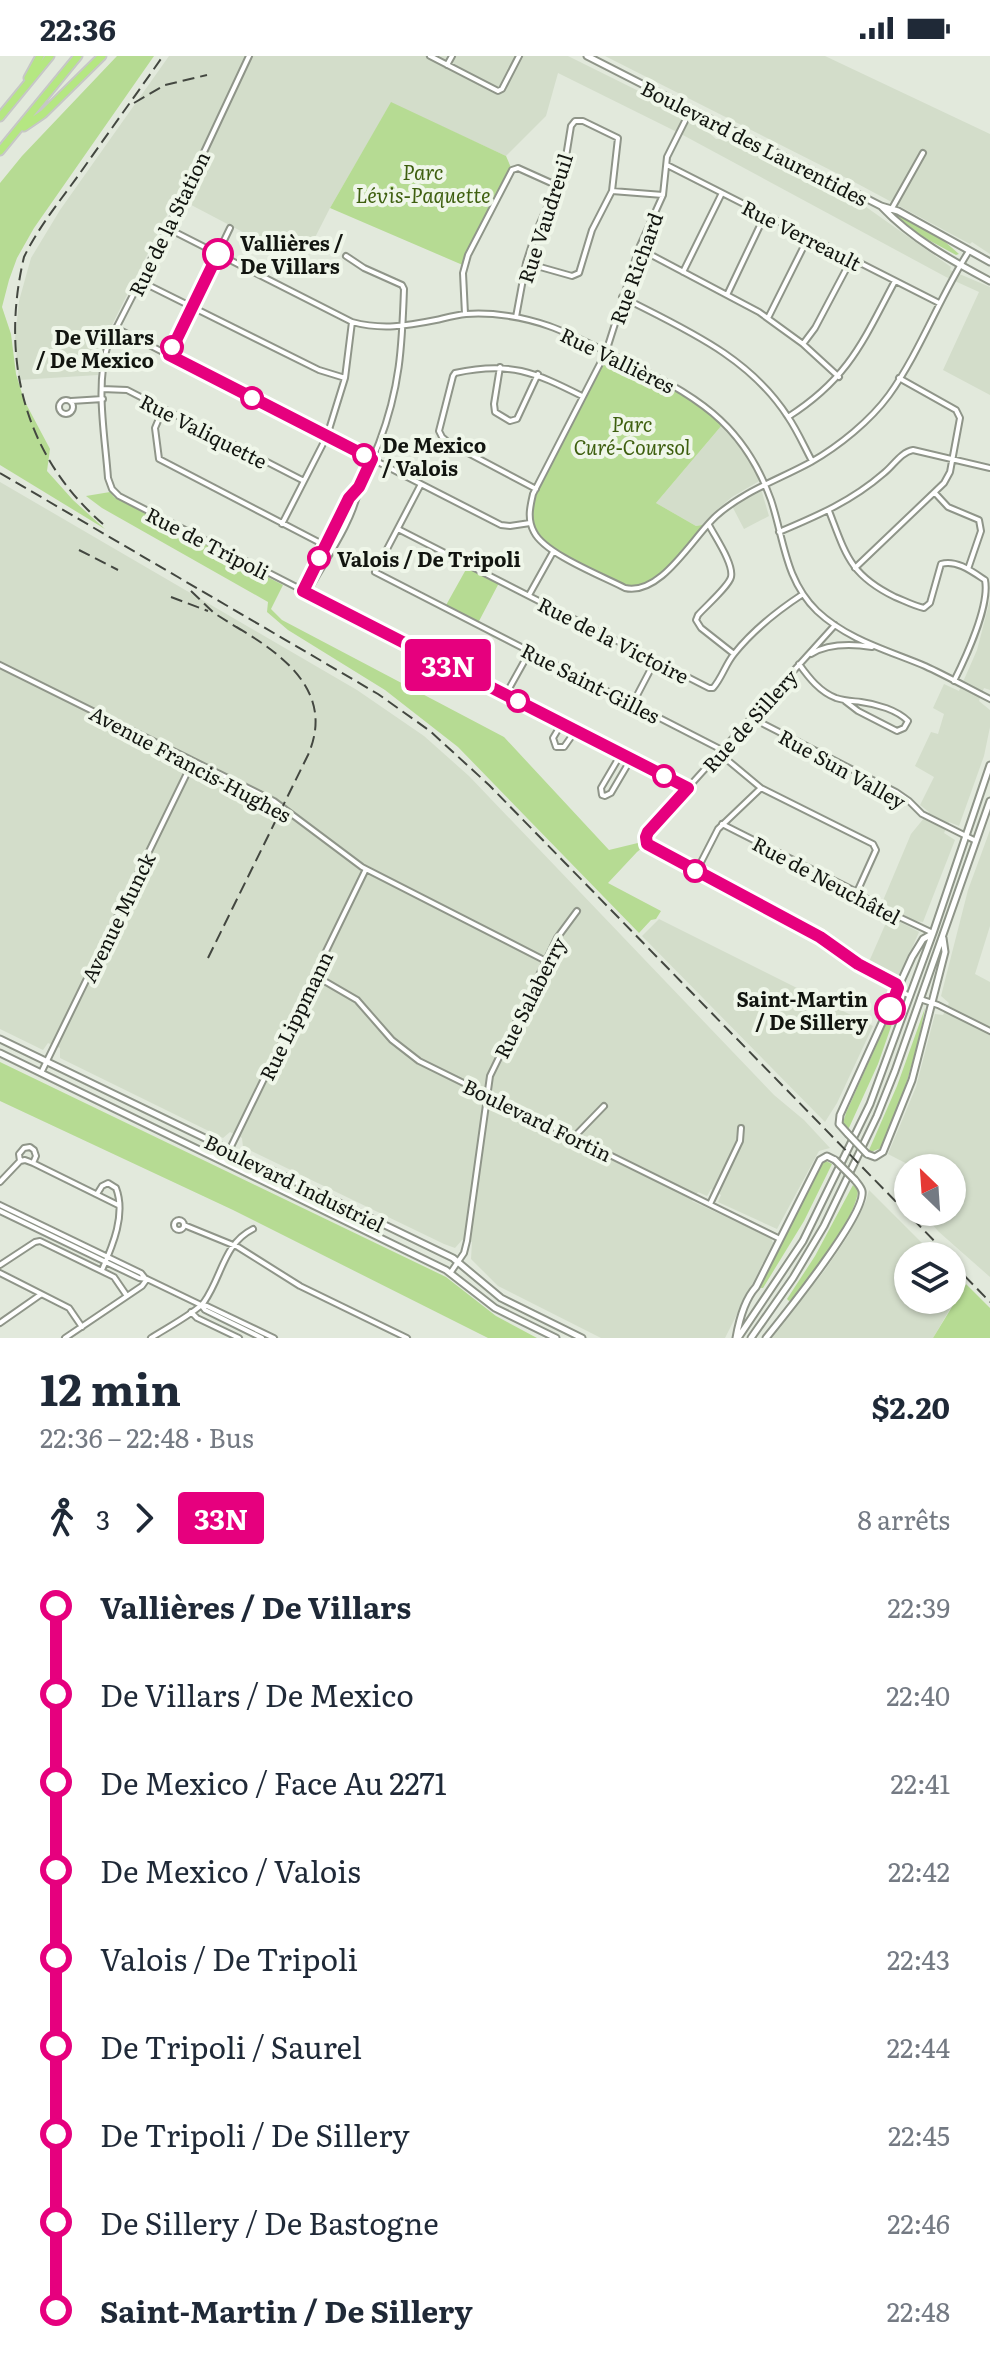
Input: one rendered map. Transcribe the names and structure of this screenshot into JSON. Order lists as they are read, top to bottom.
{
  "streets": {
    "main road": ["Boulevard des Laurentides", "Boulevard Industriel"],
    "street": [
      "Rue Vaudreuil",
      "Rue de la Station",
      "Rue Verreault",
      "Rue Richard",
      "Rue Vallières",
      "Rue Valiquette",
      "Rue de Tripoli",
      "Rue de la Victoire",
      "Rue Saint-Gilles",
      "Rue de Sillery",
      "Avenue Francis-Hughes",
      "Rue Sun Valley",
      "Rue de Neuchâtel",
      "Avenue Munck",
      "Rue Salaberry",
      "Rue Lippmann",
      "Boulevard Fortin"
    ]
  },
  "crossings": [
    ["Boulevard des Laurentides", "Rue Richard"],
    ["Rue Vaudreuil", "Rue Vallières"],
    ["Rue de la Station", "Rue Vallières"],
    ["Rue de la Station", "Rue Valiquette"],
    ["Rue de la Station", "Rue de Tripoli"],
    ["Rue Verreault", "Rue Richard"],
    ["Rue Richard", "Rue Vallières"],
    ["Rue Vallières", "Rue de la Victoire"],
    ["Rue Vallières", "Rue de Sillery"],
    ["Rue de Tripoli", "Rue de Sillery"],
    ["Rue de la Victoire", "Rue Saint-Gilles"],
    ["Rue Saint-Gilles", "Rue de Sillery"],
    ["Rue Saint-Gilles", "Rue de Neuchâtel"],
    ["Rue de Sillery", "Rue Sun Valley"],
    ["Avenue Francis-Hughes", "Avenue Munck"],
    ["Avenue Francis-Hughes", "Rue Salaberry"],
    ["Avenue Francis-Hughes", "Rue Lippmann"],
    ["Avenue Munck", "Boulevard Industriel"],
    ["Rue Salaberry", "Boulevard Fortin"],
    ["Rue Salaberry", "Boulevard Industriel"],
    ["Rue Lippmann", "Boulevard Fortin"],
    ["Rue Lippmann", "Boulevard Industriel"]
  ],
  "parks": ["Parc Lévis-Paquette", "Parc Curé-Coursol"],
  "places": [
    "Vallières / De Villars",
    "De Villars / De Mexico",
    "De Mexico / Valois",
    "Valois / De Tripoli",
    "Saint-Martin / De Sillery"
  ],
  "lines": ["bus line 33N"],
  "north": "top left",
  "page": {
    "status": "22:36",
    "on_map": "33N",
    "heading": ["12 min", "22:36 – 22:48 · Bus", "$2.20"],
    "legs": ["3", "33N", "8 arrêts"],
    "list": [
      {
        "name": "Vallières / De Villars",
        "value": "22:39"
      },
      {
        "name": "De Villars / De Mexico",
        "value": "22:40"
      },
      {
        "name": "De Mexico / Face Au 2271",
        "value": "22:41"
      },
      {
        "name": "De Mexico / Valois",
        "value": "22:42"
      },
      {
        "name": "Valois / De Tripoli",
        "value": "22:43"
      },
      {
        "name": "De Tripoli / Saurel",
        "value": "22:44"
      },
      {
        "name": "De Tripoli / De Sillery",
        "value": "22:45"
      },
      {
        "name": "De Sillery / De Bastogne",
        "value": "22:46"
      },
      {
        "name": "Saint-Martin / De Sillery",
        "value": "22:48"
      }
    ]
  }
}
